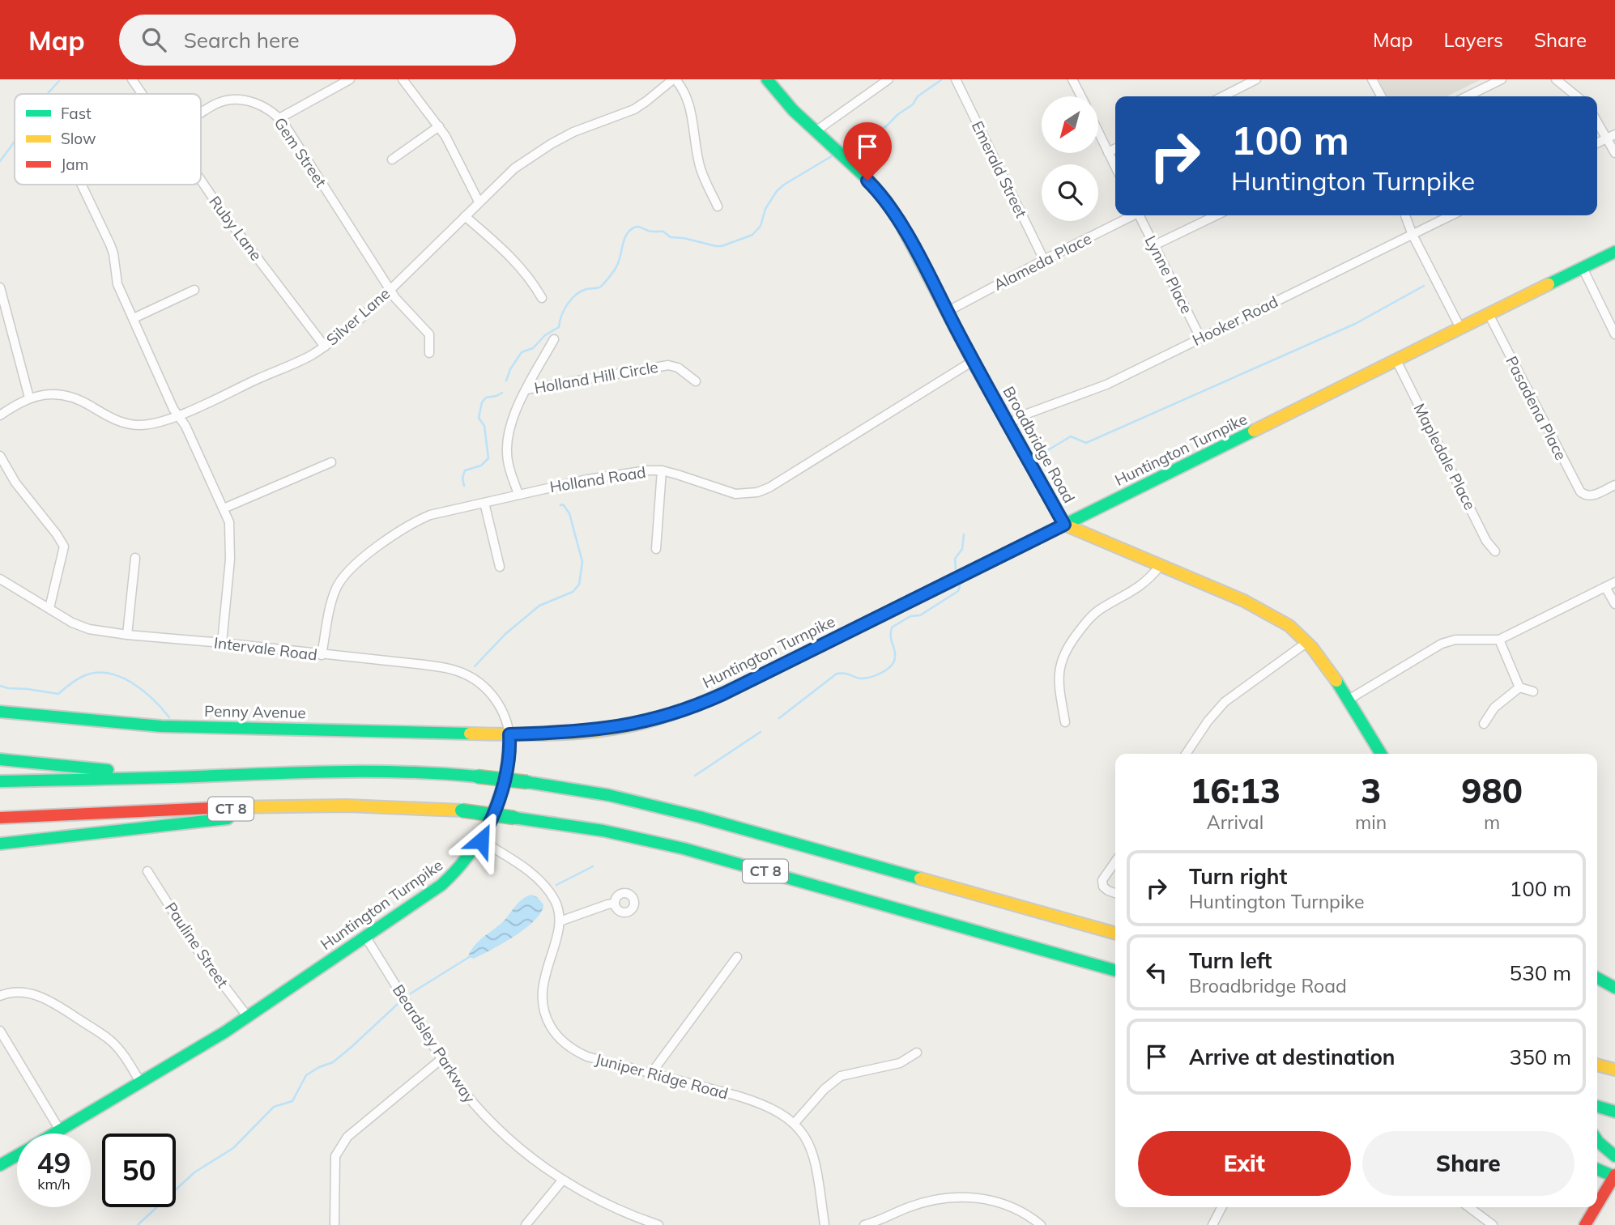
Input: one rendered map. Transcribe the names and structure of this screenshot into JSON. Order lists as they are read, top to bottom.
{
  "streets": {
    "main road": [
      "Broadbridge Road",
      "Huntington Turnpike",
      "Penny Avenue",
      "CT 8"
    ],
    "street": [
      "Gem Street",
      "Emerald Street",
      "Ruby Lane",
      "Alameda Place",
      "Lynne Place",
      "Silver Lane",
      "Hooker Road",
      "Holland Hill Circle",
      "Pasadena Place",
      "Mapledale Place",
      "Holland Road",
      "Intervale Road",
      "Pauline Street",
      "Beardsley Parkway",
      "Juniper Ridge Road"
    ]
  },
  "crossings": [
    ["Gem Street", "Silver Lane"],
    ["Emerald Street", "Alameda Place"],
    ["Ruby Lane", "Silver Lane"],
    ["Alameda Place", "Broadbridge Road"],
    ["Lynne Place", "Hooker Road"],
    ["Hooker Road", "Broadbridge Road"],
    ["Pasadena Place", "Huntington Turnpike"],
    ["Broadbridge Road", "Huntington Turnpike"],
    ["Broadbridge Road", "Holland Road"],
    ["Huntington Turnpike", "Mapledale Place"],
    ["Huntington Turnpike", "Intervale Road"],
    ["Huntington Turnpike", "Penny Avenue"],
    ["Huntington Turnpike", "Pauline Street"],
    ["Huntington Turnpike", "Beardsley Parkway"],
    ["Holland Road", "Intervale Road"],
    ["Intervale Road", "Penny Avenue"]
  ],
  "legend": ["Fast", "Slow", "Jam"],
  "north": "bottom left",
  "page": {
    "header": "Map",
    "search": "Search here",
    "nav": ["Map", "Layers", "Share"],
    "turn": ["100 m", "Huntington Turnpike"],
    "eta": [
      "16:13",
      "Arrival",
      "3",
      "min",
      "980",
      "m"
    ],
    "list": [
      {
        "name": "Turn right",
        "note": "Huntington Turnpike",
        "value": "100 m"
      },
      {
        "name": "Turn left",
        "note": "Broadbridge Road",
        "value": "530 m"
      },
      {
        "name": "Arrive at destination",
        "value": "350 m"
      }
    ],
    "buttons": ["Exit", "Share"],
    "speed": "49 km/h",
    "limit": "50"
  }
}
